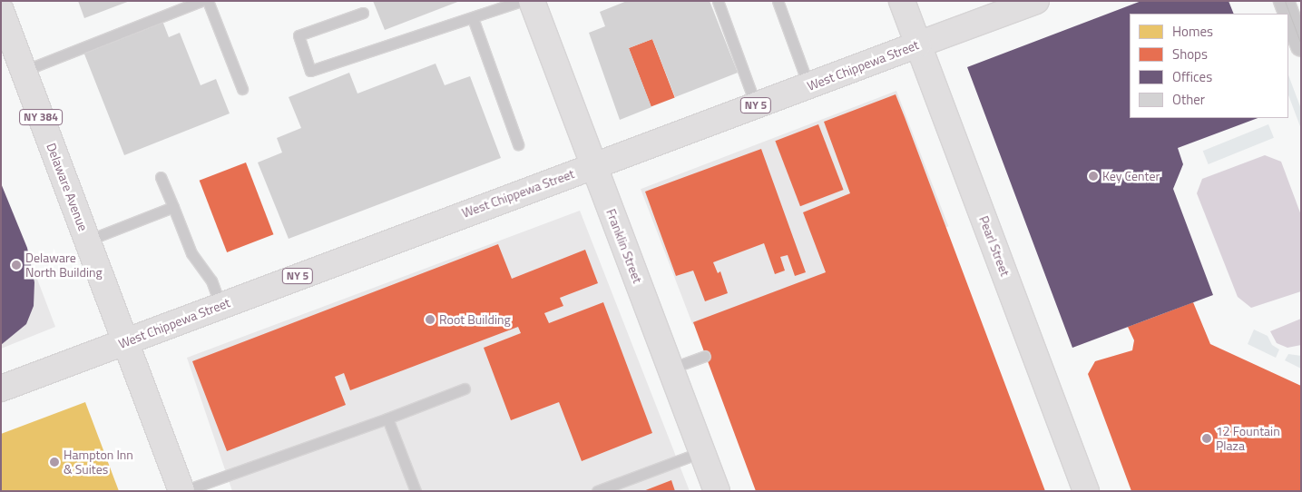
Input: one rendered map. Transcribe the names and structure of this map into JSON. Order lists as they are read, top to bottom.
{
  "streets": {
    "main road": [
      "West Chippewa Street",
      "NY 5",
      "NY 384",
      "Delaware Avenue",
      "Franklin Street",
      "Pearl Street"
    ]
  },
  "crossings": [
    ["West Chippewa Street", "Delaware Avenue"],
    ["West Chippewa Street", "Franklin Street"],
    ["West Chippewa Street", "Pearl Street"]
  ],
  "places": [
    "Key Center",
    "Delaware North Building",
    "Root Building",
    "12 Fountain Plaza",
    "Hampton Inn & Suites"
  ],
  "legend": [
    "Homes",
    "Shops",
    "Offices",
    "Other"
  ]
}
